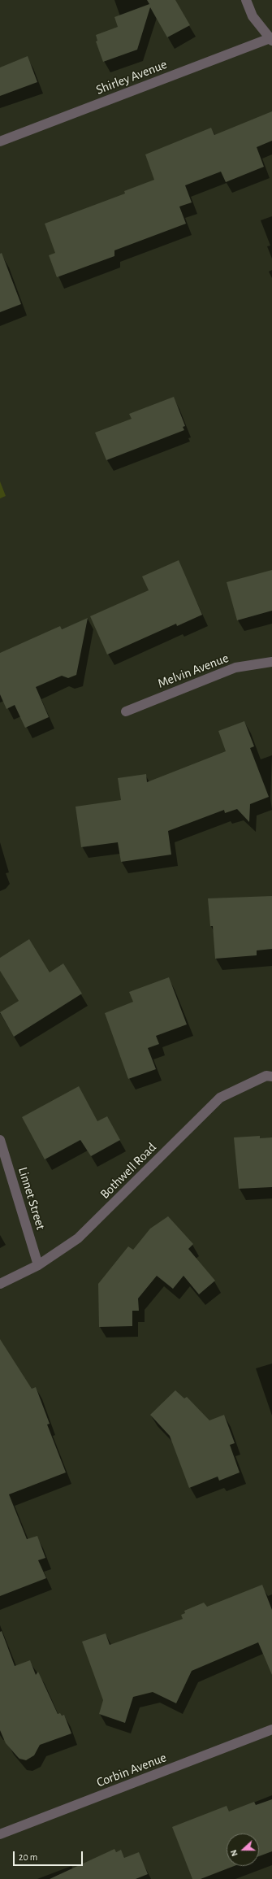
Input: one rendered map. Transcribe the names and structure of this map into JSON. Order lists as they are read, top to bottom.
{
  "streets": {
    "street": [
      "Shirley Avenue",
      "Melvin Avenue",
      "Bothwell Road",
      "Linnet Street",
      "Corbin Avenue"
    ]
  },
  "crossings": [
    ["Bothwell Road", "Linnet Street"]
  ],
  "scale_bar": "20 m",
  "north": "left"
}
